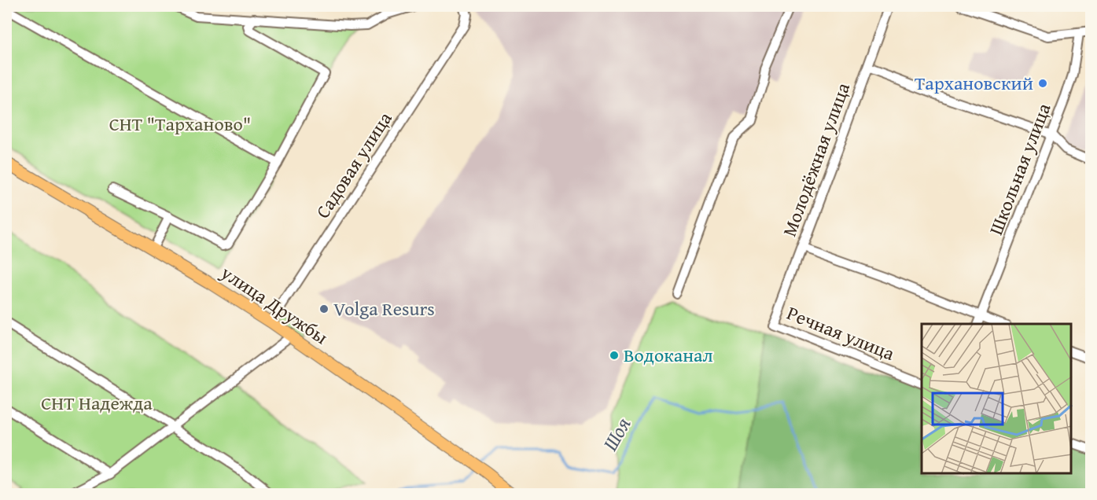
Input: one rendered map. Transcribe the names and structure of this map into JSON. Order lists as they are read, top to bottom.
{
  "streets": {
    "main road": ["улица Дружбы"],
    "street": [
      "Молодёжная улица",
      "Садовая улица",
      "Школьная улица",
      "Речная улица"
    ]
  },
  "crossings": [
    ["Молодёжная улица", "Речная улица"],
    ["Садовая улица", "улица Дружбы"]
  ],
  "water": ["Шоя"],
  "parks": ["СНТ \"Тарханово\"", "СНТ Надежда"],
  "places": ["Тархановский", "Volga Resurs", "Водоканал"]
}
